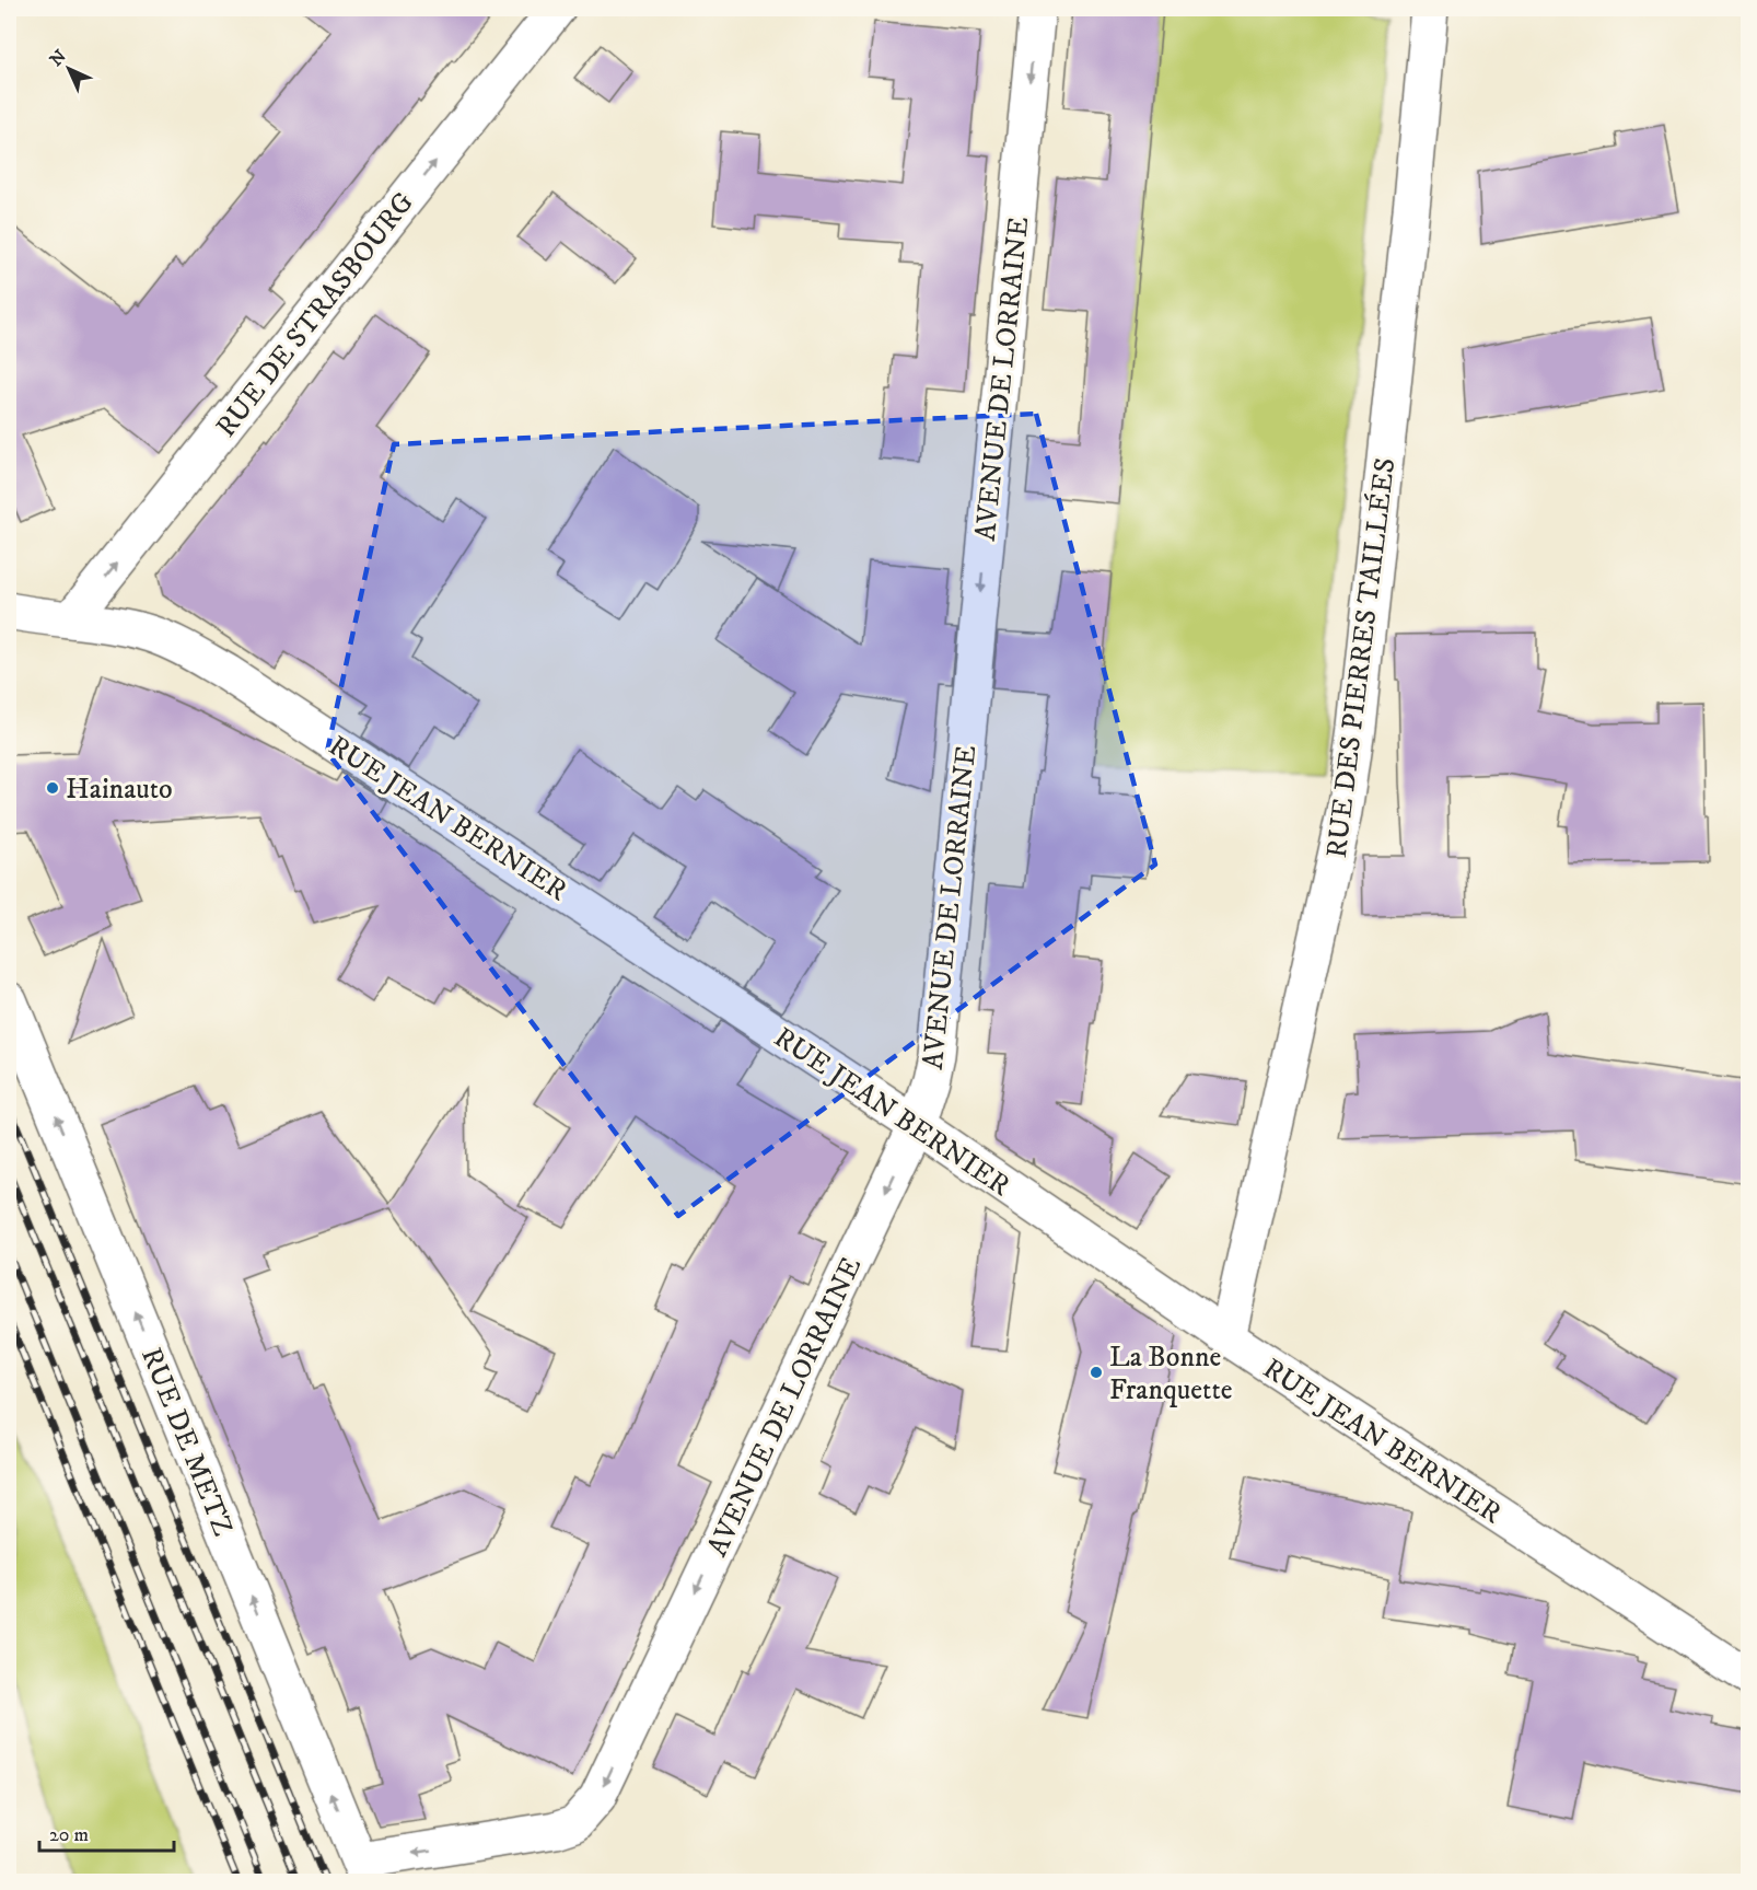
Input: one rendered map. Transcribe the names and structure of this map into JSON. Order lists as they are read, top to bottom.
{
  "streets": {
    "street": [
      "RUE DE STRASBOURG",
      "AVENUE DE LORRAINE",
      "RUE DES PIERRES TAILLÉES",
      "RUE JEAN BERNIER",
      "RUE DE METZ"
    ]
  },
  "crossings": [
    ["RUE DE STRASBOURG", "RUE JEAN BERNIER"],
    ["AVENUE DE LORRAINE", "RUE JEAN BERNIER"],
    ["AVENUE DE LORRAINE", "RUE DE METZ"],
    ["RUE DES PIERRES TAILLÉES", "RUE JEAN BERNIER"]
  ],
  "one_way": ["RUE DE STRASBOURG", "AVENUE DE LORRAINE", "RUE DE METZ"],
  "places": ["Hainauto", "La Bonne Franquette"],
  "scale_bar": "20 m",
  "north": "top left"
}
